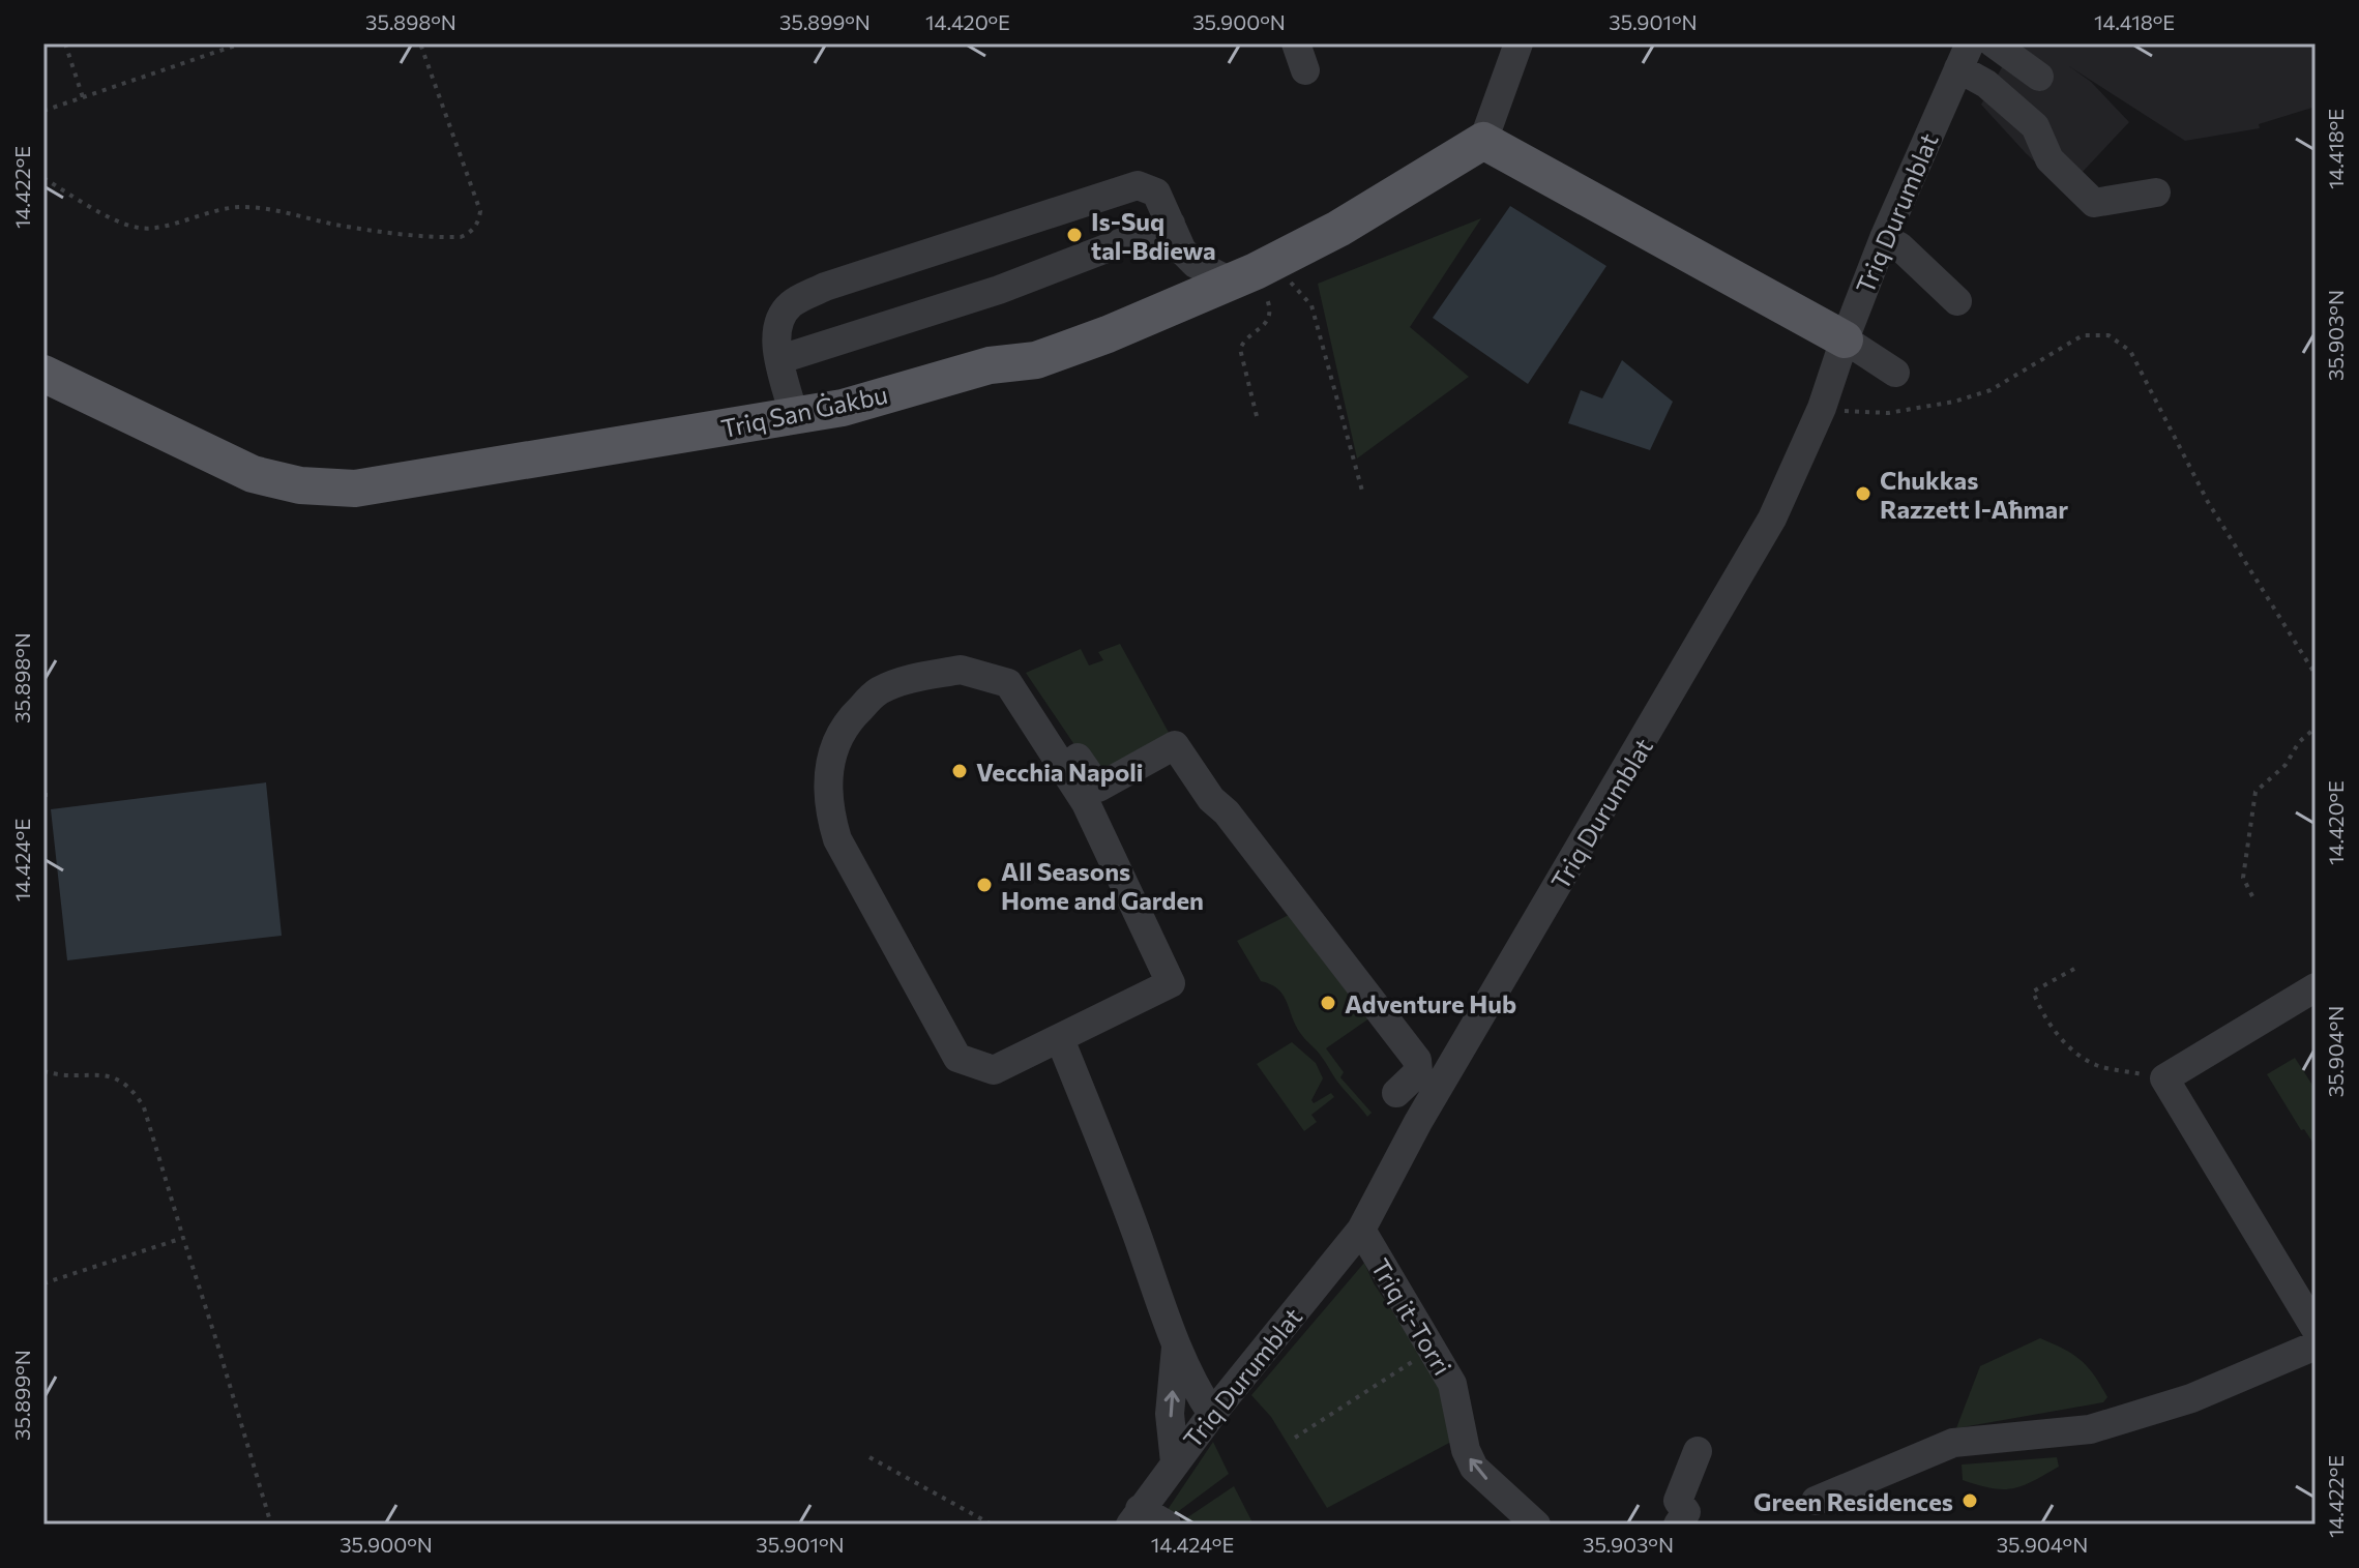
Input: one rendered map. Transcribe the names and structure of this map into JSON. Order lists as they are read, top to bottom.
{
  "streets": {
    "main road": ["Triq San Ġakbu"],
    "street": ["Triq Durumblat", "Triq it-Torri"]
  },
  "crossings": [
    ["Triq Durumblat", "Triq it-Torri"]
  ],
  "one_way": ["Triq it-Torri"],
  "places": [
    "Is-Suq tal-Bdiewa",
    "Chukkas Razzett l-Aħmar",
    "Vecchia Napoli",
    "All Seasons Home and Garden",
    "Adventure Hub",
    "Green Residences"
  ],
  "coordinates": [
    "35.898°N",
    "35.899°N",
    "14.420°E",
    "35.900°N",
    "35.901°N",
    "14.418°E",
    "14.422°E",
    "35.903°N",
    "14.424°E",
    "35.904°N"
  ]
}
